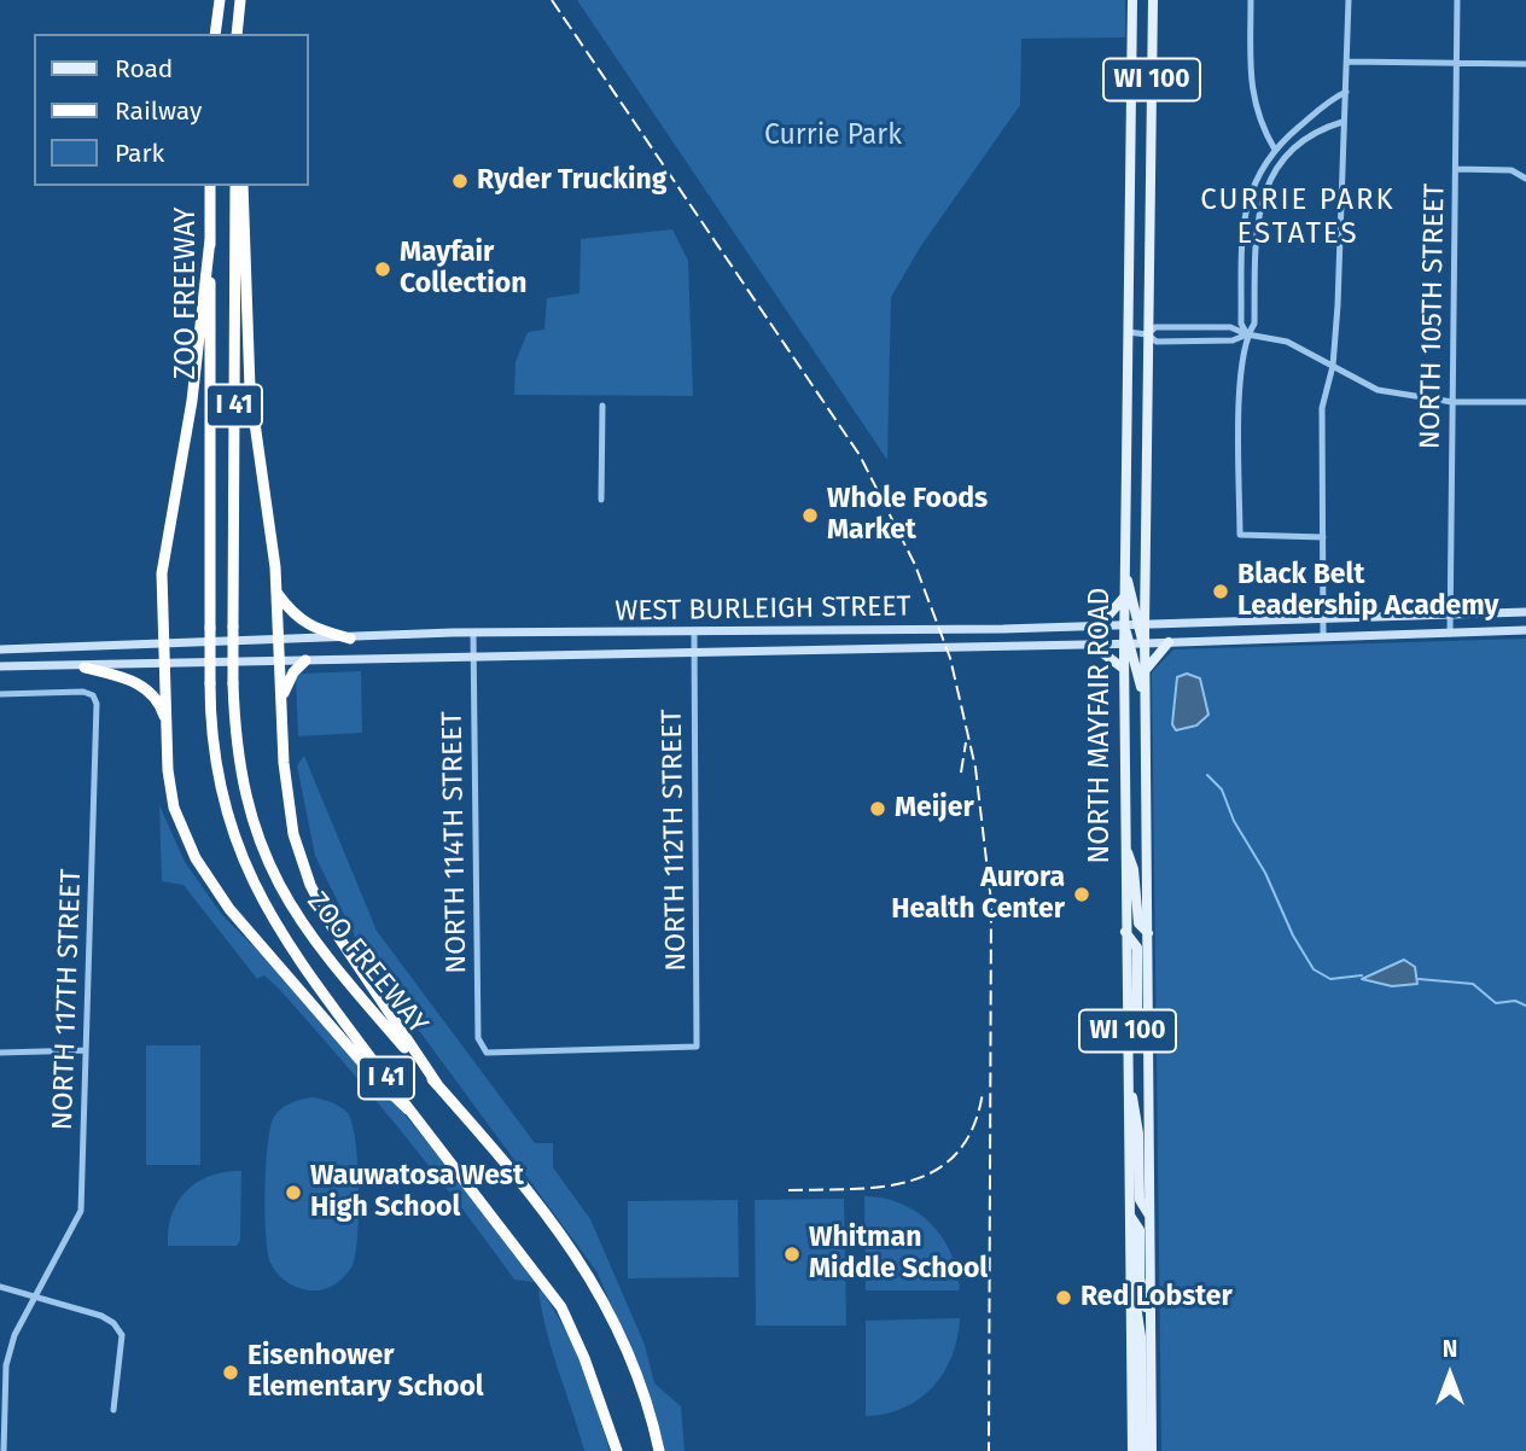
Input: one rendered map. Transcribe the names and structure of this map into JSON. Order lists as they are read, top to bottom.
{
  "streets": {
    "highway": ["ZOO FREEWAY", "I 41"],
    "main road": ["WI 100", "WEST BURLEIGH STREET", "NORTH MAYFAIR ROAD"],
    "street": [
      "NORTH 105TH STREET",
      "NORTH 112TH STREET",
      "NORTH 114TH STREET",
      "NORTH 117TH STREET"
    ]
  },
  "crossings": [
    ["NORTH 105TH STREET", "WEST BURLEIGH STREET"],
    ["WEST BURLEIGH STREET", "NORTH MAYFAIR ROAD"],
    ["WEST BURLEIGH STREET", "NORTH 112TH STREET"],
    ["WEST BURLEIGH STREET", "NORTH 114TH STREET"],
    ["NORTH 112TH STREET", "NORTH 114TH STREET"]
  ],
  "districts": ["CURRIE PARK ESTATES"],
  "parks": ["Currie Park"],
  "places": [
    "Ryder Trucking",
    "Mayfair Collection",
    "Whole Foods Market",
    "Black Belt Leadership Academy",
    "Meijer",
    "Aurora Health Center",
    "Wauwatosa West High School",
    "Whitman Middle School",
    "Red Lobster",
    "Eisenhower Elementary School"
  ],
  "legend": ["Road", "Railway", "Park"],
  "north": "top"
}
